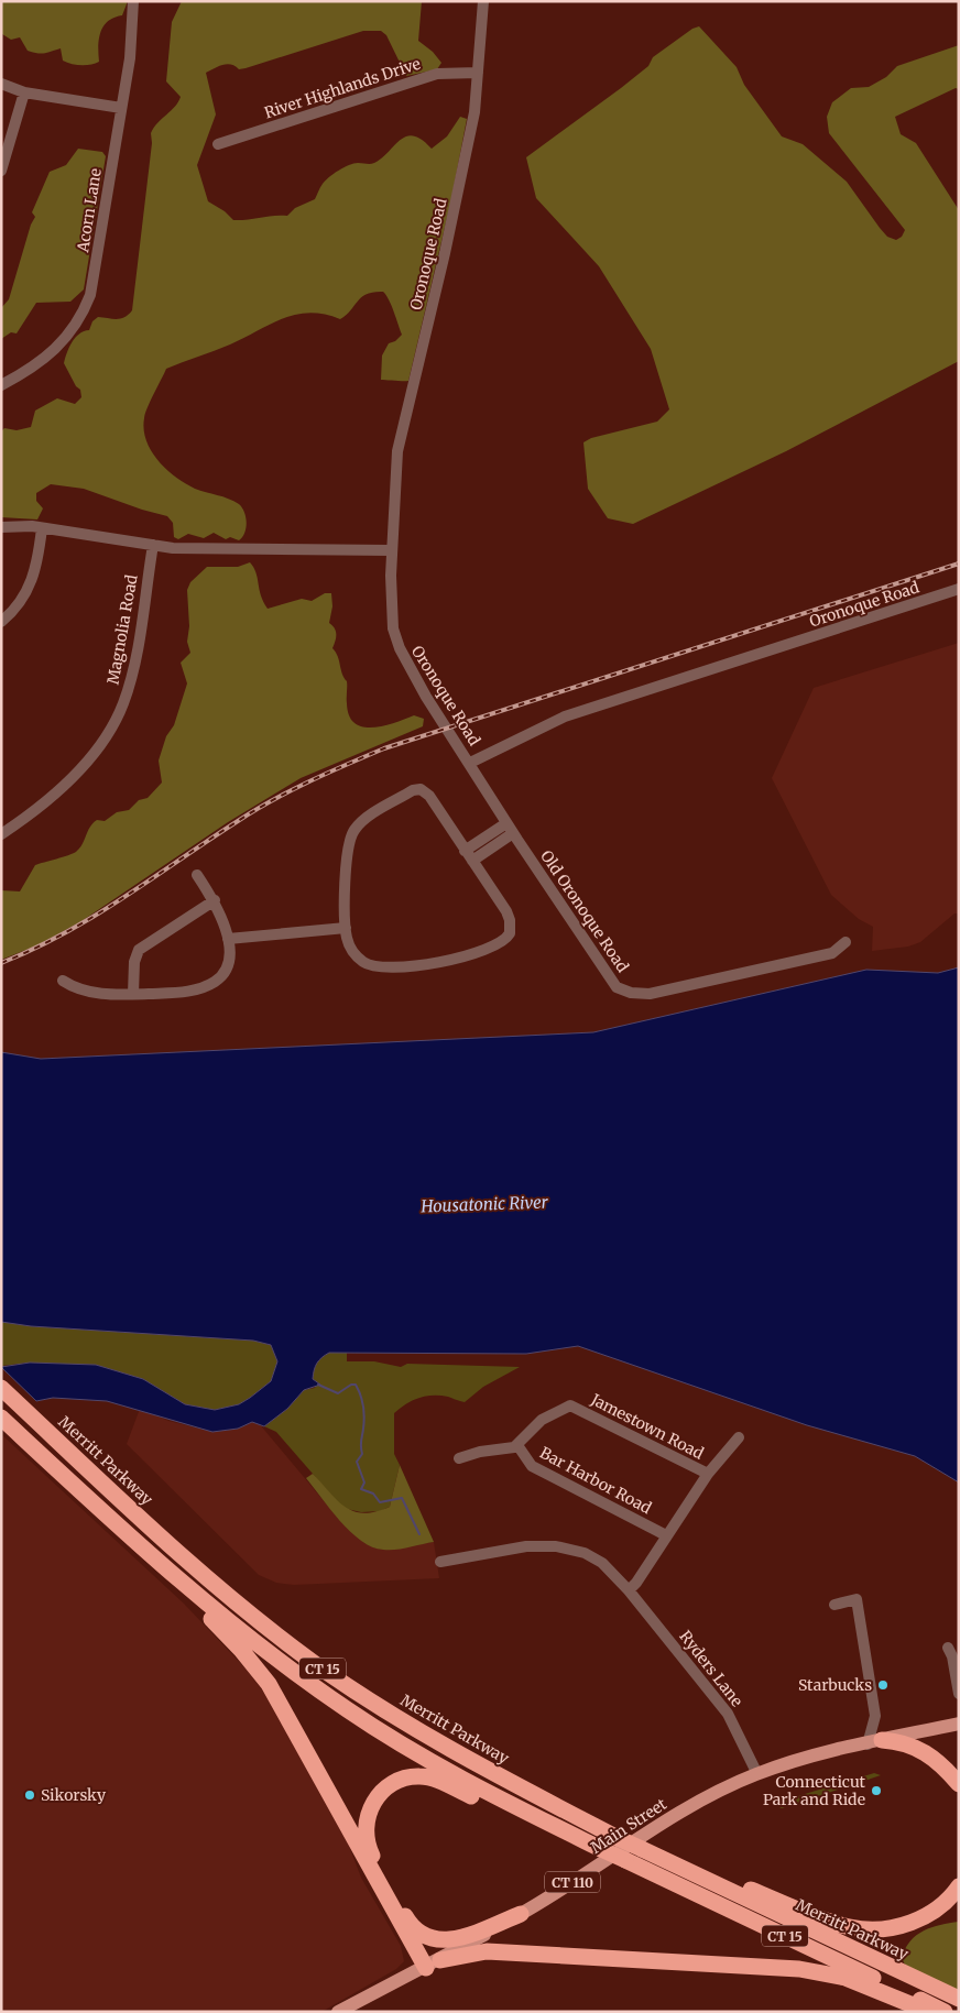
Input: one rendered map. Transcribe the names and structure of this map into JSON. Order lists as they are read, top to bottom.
{
  "streets": {
    "highway": ["Merritt Parkway", "CT 15"],
    "main road": ["Main Street", "CT 110"],
    "street": [
      "River Highlands Drive",
      "Acorn Lane",
      "Oronoque Road",
      "Magnolia Road",
      "Old Oronoque Road",
      "Jamestown Road",
      "Bar Harbor Road",
      "Ryders Lane"
    ]
  },
  "crossings": [
    ["River Highlands Drive", "Oronoque Road"],
    ["Oronoque Road", "Old Oronoque Road"],
    ["Jamestown Road", "Bar Harbor Road"],
    ["Ryders Lane", "Main Street"]
  ],
  "water": ["Housatonic River"],
  "places": ["Starbucks", "Connecticut Park and Ride", "Sikorsky"]
}
